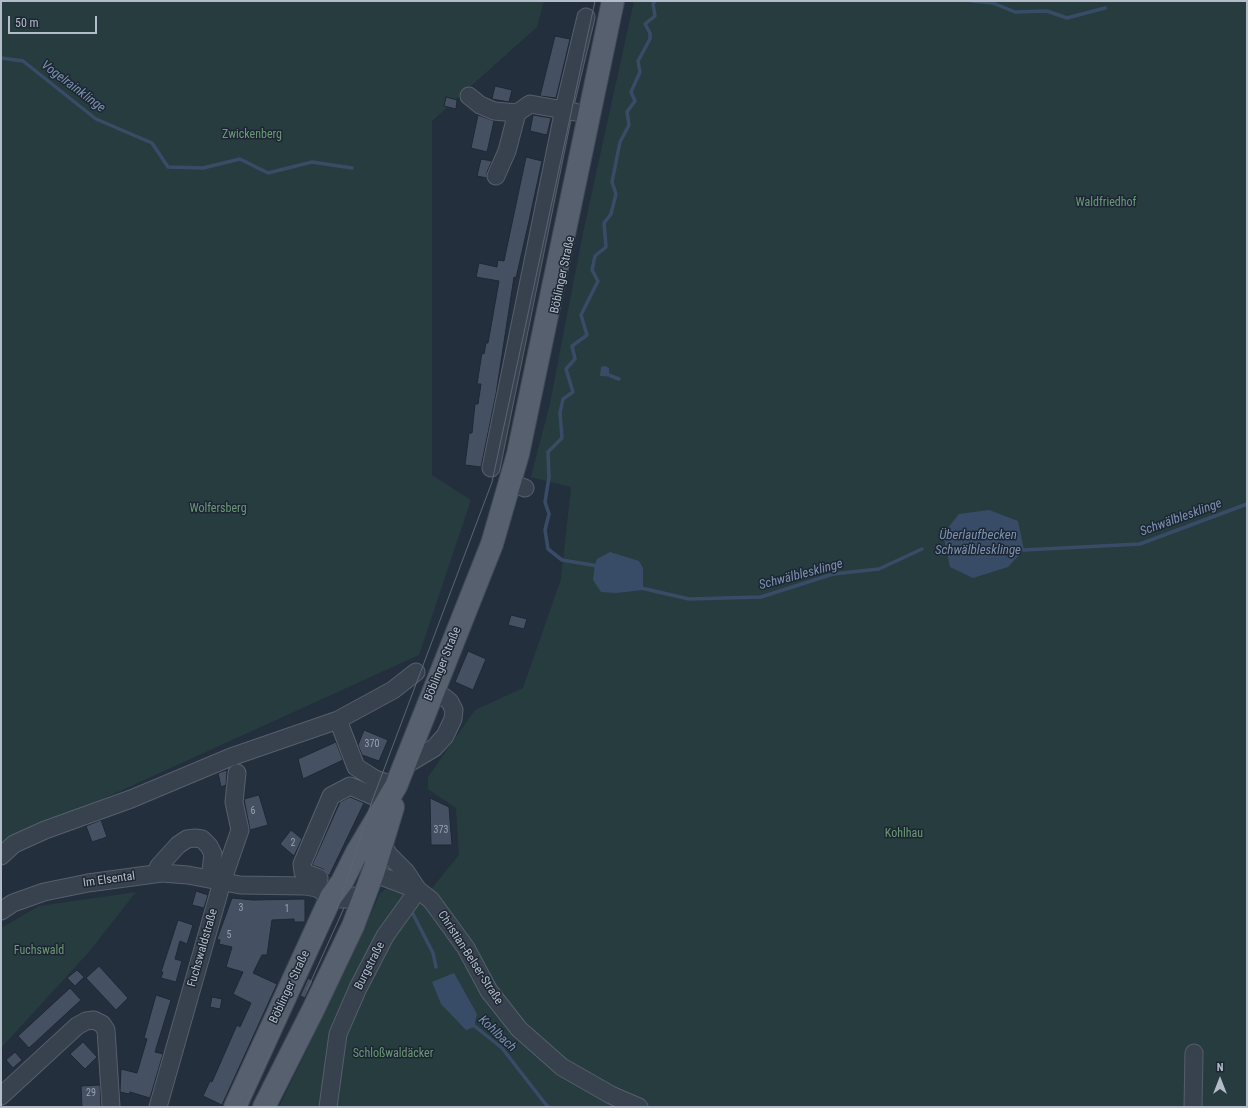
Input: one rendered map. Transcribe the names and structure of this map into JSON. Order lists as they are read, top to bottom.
{
  "streets": {
    "main road": ["Böblinger Straße"],
    "street": [
      "Im Elsental",
      "Fuchswaldstraße",
      "Christian-Belser-Straße",
      "Burgstraße"
    ]
  },
  "crossings": [
    ["Böblinger Straße", "Christian-Belser-Straße"],
    ["Im Elsental", "Fuchswaldstraße"],
    ["Christian-Belser-Straße", "Burgstraße"]
  ],
  "water": [
    "Vogelrainklinge",
    "Schwälblesklinge",
    "Überlaufbecken Schwälblesklinge",
    "Kohlbach"
  ],
  "parks": [
    "Zwickenberg",
    "Waldfriedhof",
    "Wolfersberg",
    "Kohlhau",
    "Fuchswald",
    "Schloßwaldäcker"
  ],
  "house_numbers": [
    "370",
    "6",
    "373",
    "2",
    "3",
    "1",
    "5",
    "29"
  ],
  "scale_bar": "50 m",
  "north": "top"
}
